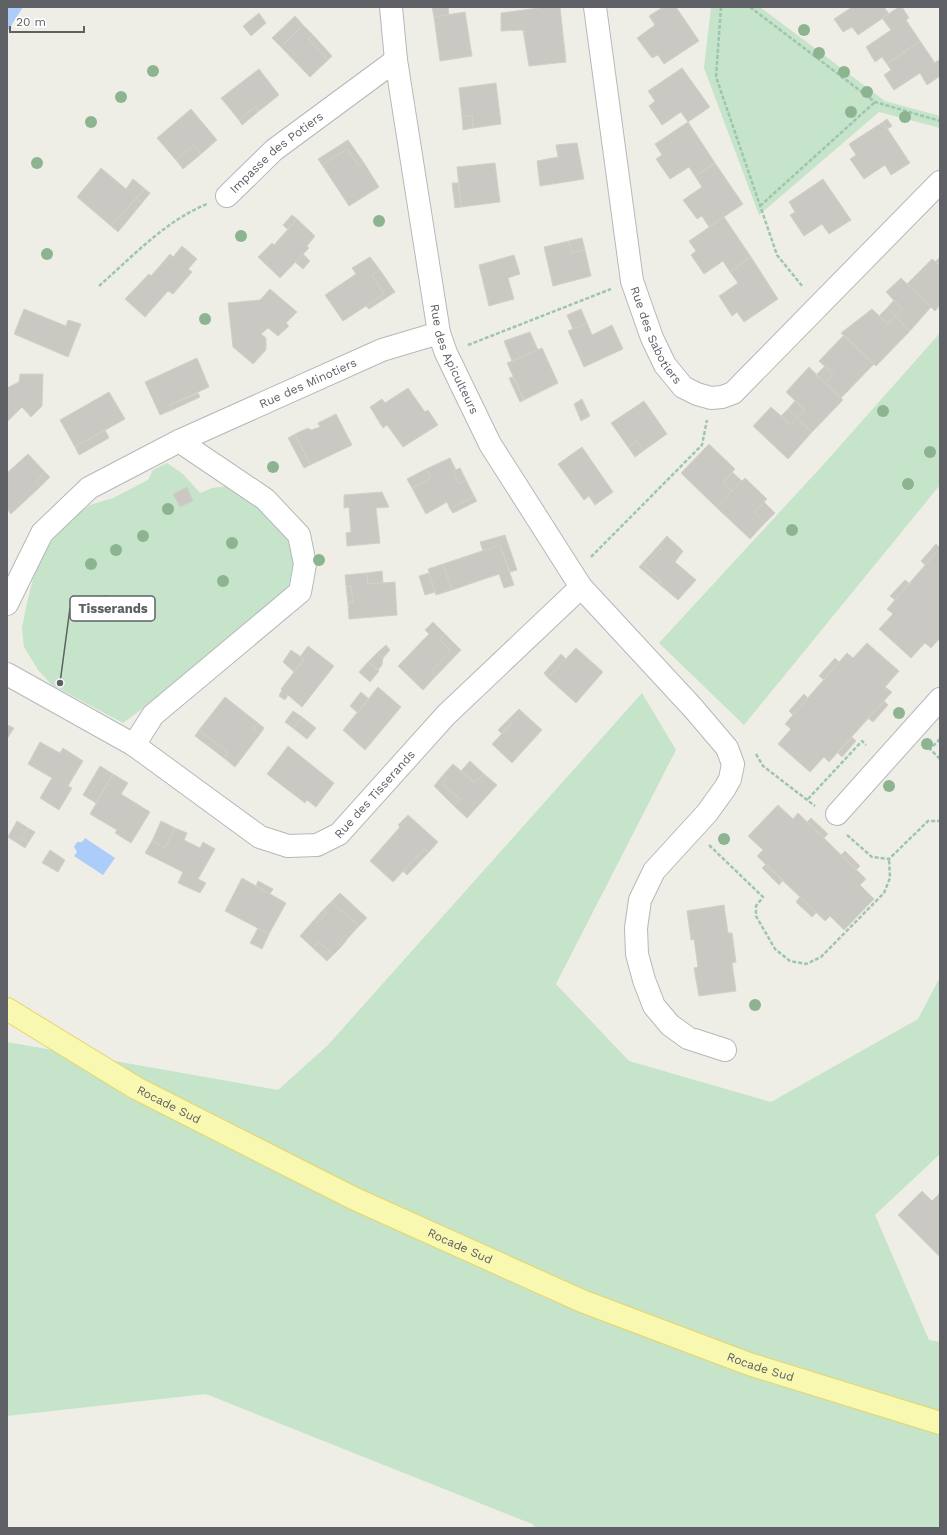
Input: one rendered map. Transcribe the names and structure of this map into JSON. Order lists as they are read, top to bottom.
{
  "streets": {
    "main road": ["Rocade Sud"],
    "street": [
      "Impasse des Potiers",
      "Rue des Sabotiers",
      "Rue des Apiculteurs",
      "Rue des Minotiers",
      "Rue des Tisserands"
    ]
  },
  "crossings": [
    ["Impasse des Potiers", "Rue des Apiculteurs"],
    ["Rue des Apiculteurs", "Rue des Minotiers"],
    ["Rue des Apiculteurs", "Rue des Tisserands"]
  ],
  "places": ["Tisserands"],
  "scale_bar": "20 m"
}
